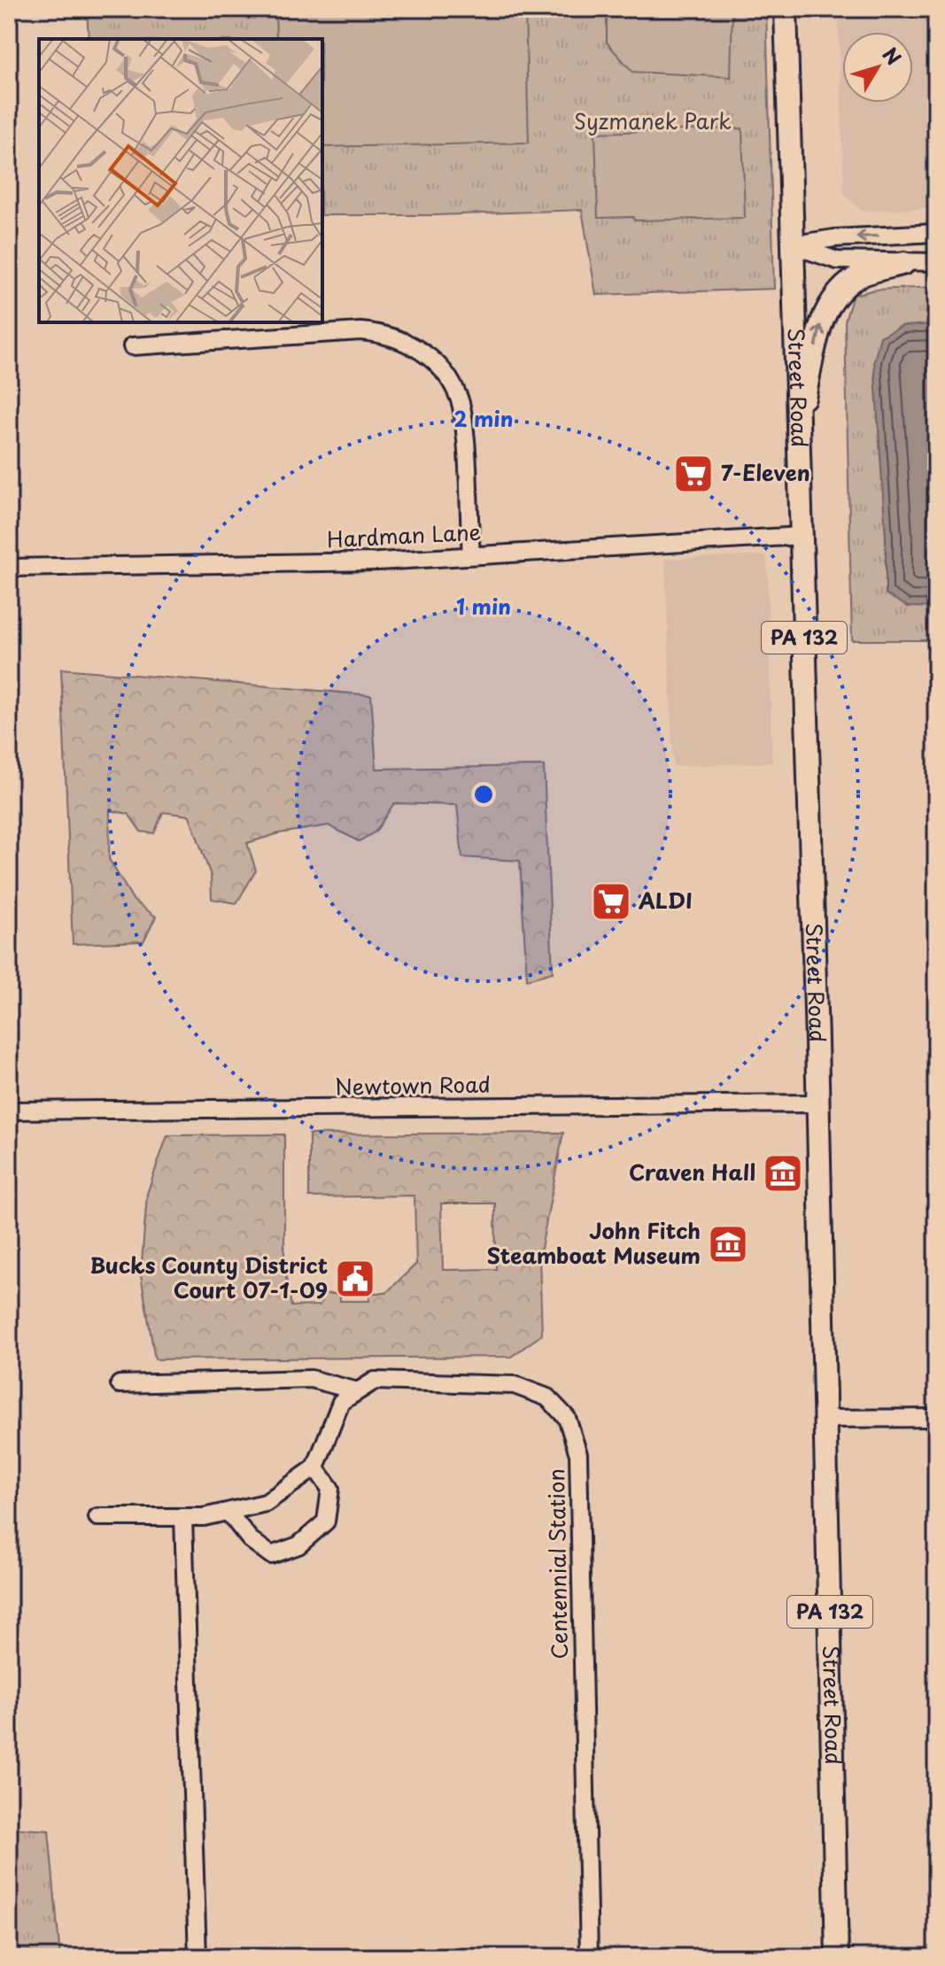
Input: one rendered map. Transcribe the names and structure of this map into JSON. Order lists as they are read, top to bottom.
{
  "streets": {
    "main road": ["Street Road", "PA 132"],
    "street": ["Hardman Lane", "Newtown Road", "Centennial Station"]
  },
  "crossings": [
    ["Street Road", "Hardman Lane"],
    ["Street Road", "Newtown Road"]
  ],
  "parks": ["Syzmanek Park"],
  "places": {
    "supermarket": ["7-Eleven", "ALDI"],
    "museum": ["Craven Hall", "John Fitch Steamboat Museum"],
    "public building": ["Bucks County District Court 07-1-09"]
  },
  "north": "top right",
  "rings": ["2 min", "1 min"]
}
